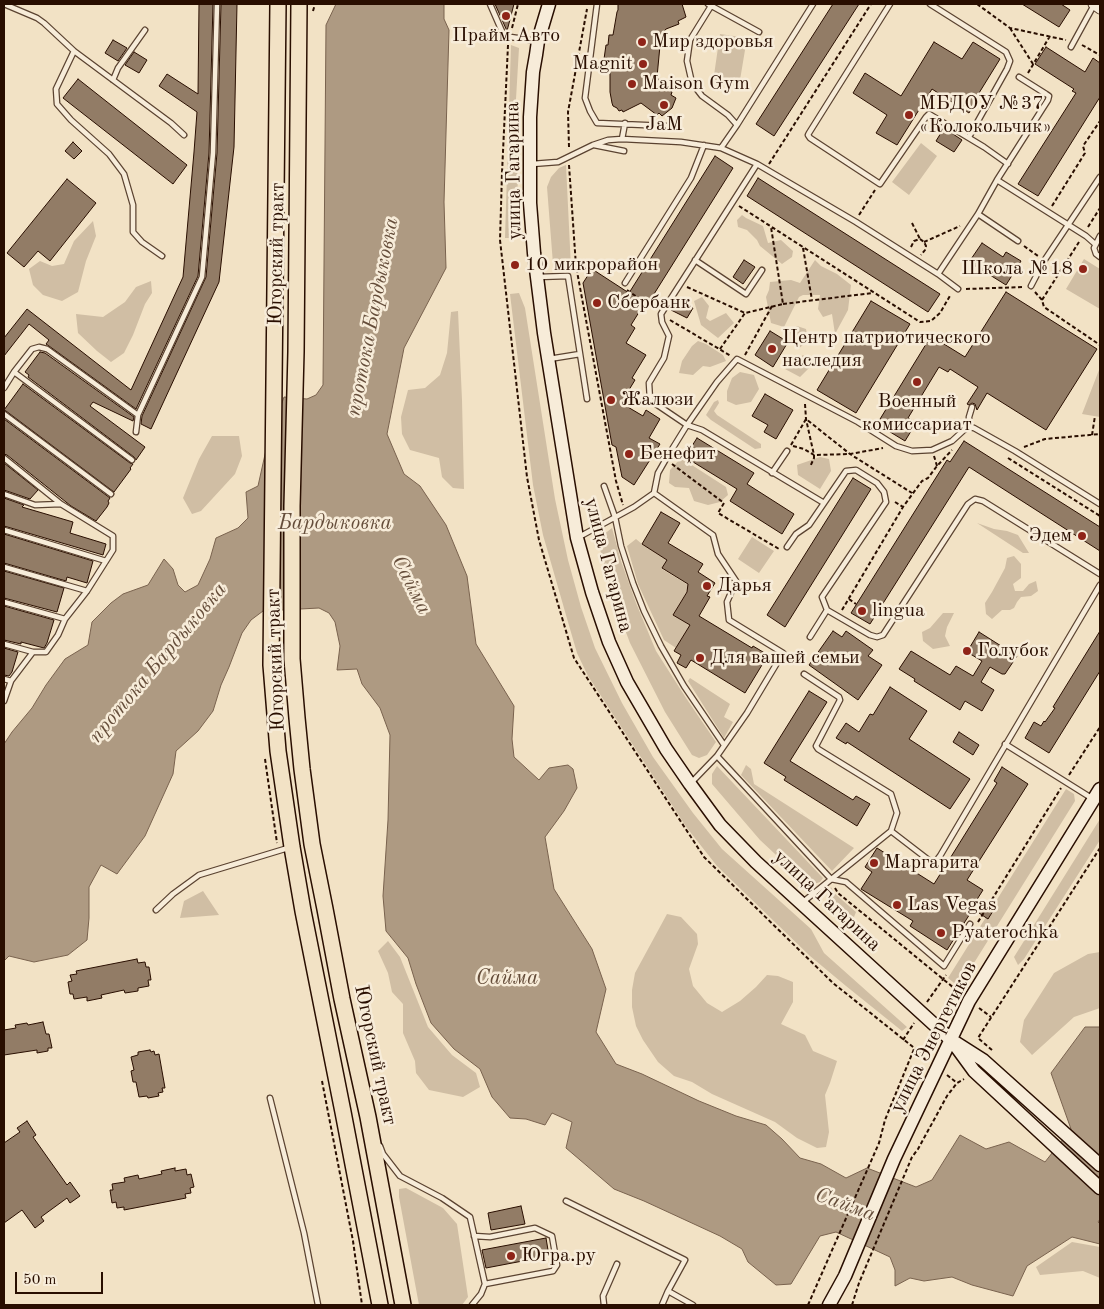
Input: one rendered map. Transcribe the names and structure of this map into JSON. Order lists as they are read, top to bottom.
{
  "streets": {
    "main road": ["улица Гагарина", "Югорский тракт", "улица Энергетиков"]
  },
  "crossings": [
    ["улица Гагарина", "улица Энергетиков"]
  ],
  "water": ["протока Бардыковка", "Бардыковка", "Сайма"],
  "places": [
    "Прайм Авто",
    "Мир здоровья",
    "Magnit",
    "Maison Gym",
    "JaM",
    "МБДОУ №37 «Колокольчик»",
    "10 микрорайон",
    "Школа №18",
    "Сбербанк",
    "Центр патриотического наследия",
    "Военный комиссариат",
    "Жалюзи",
    "Бенефит",
    "Эдем",
    "Дарья",
    "lingua",
    "Голубок",
    "Для вашей семьи",
    "Маргарита",
    "Las Vegas",
    "Pyaterochka",
    "Югра.ру"
  ],
  "scale_bar": "50 m"
}
